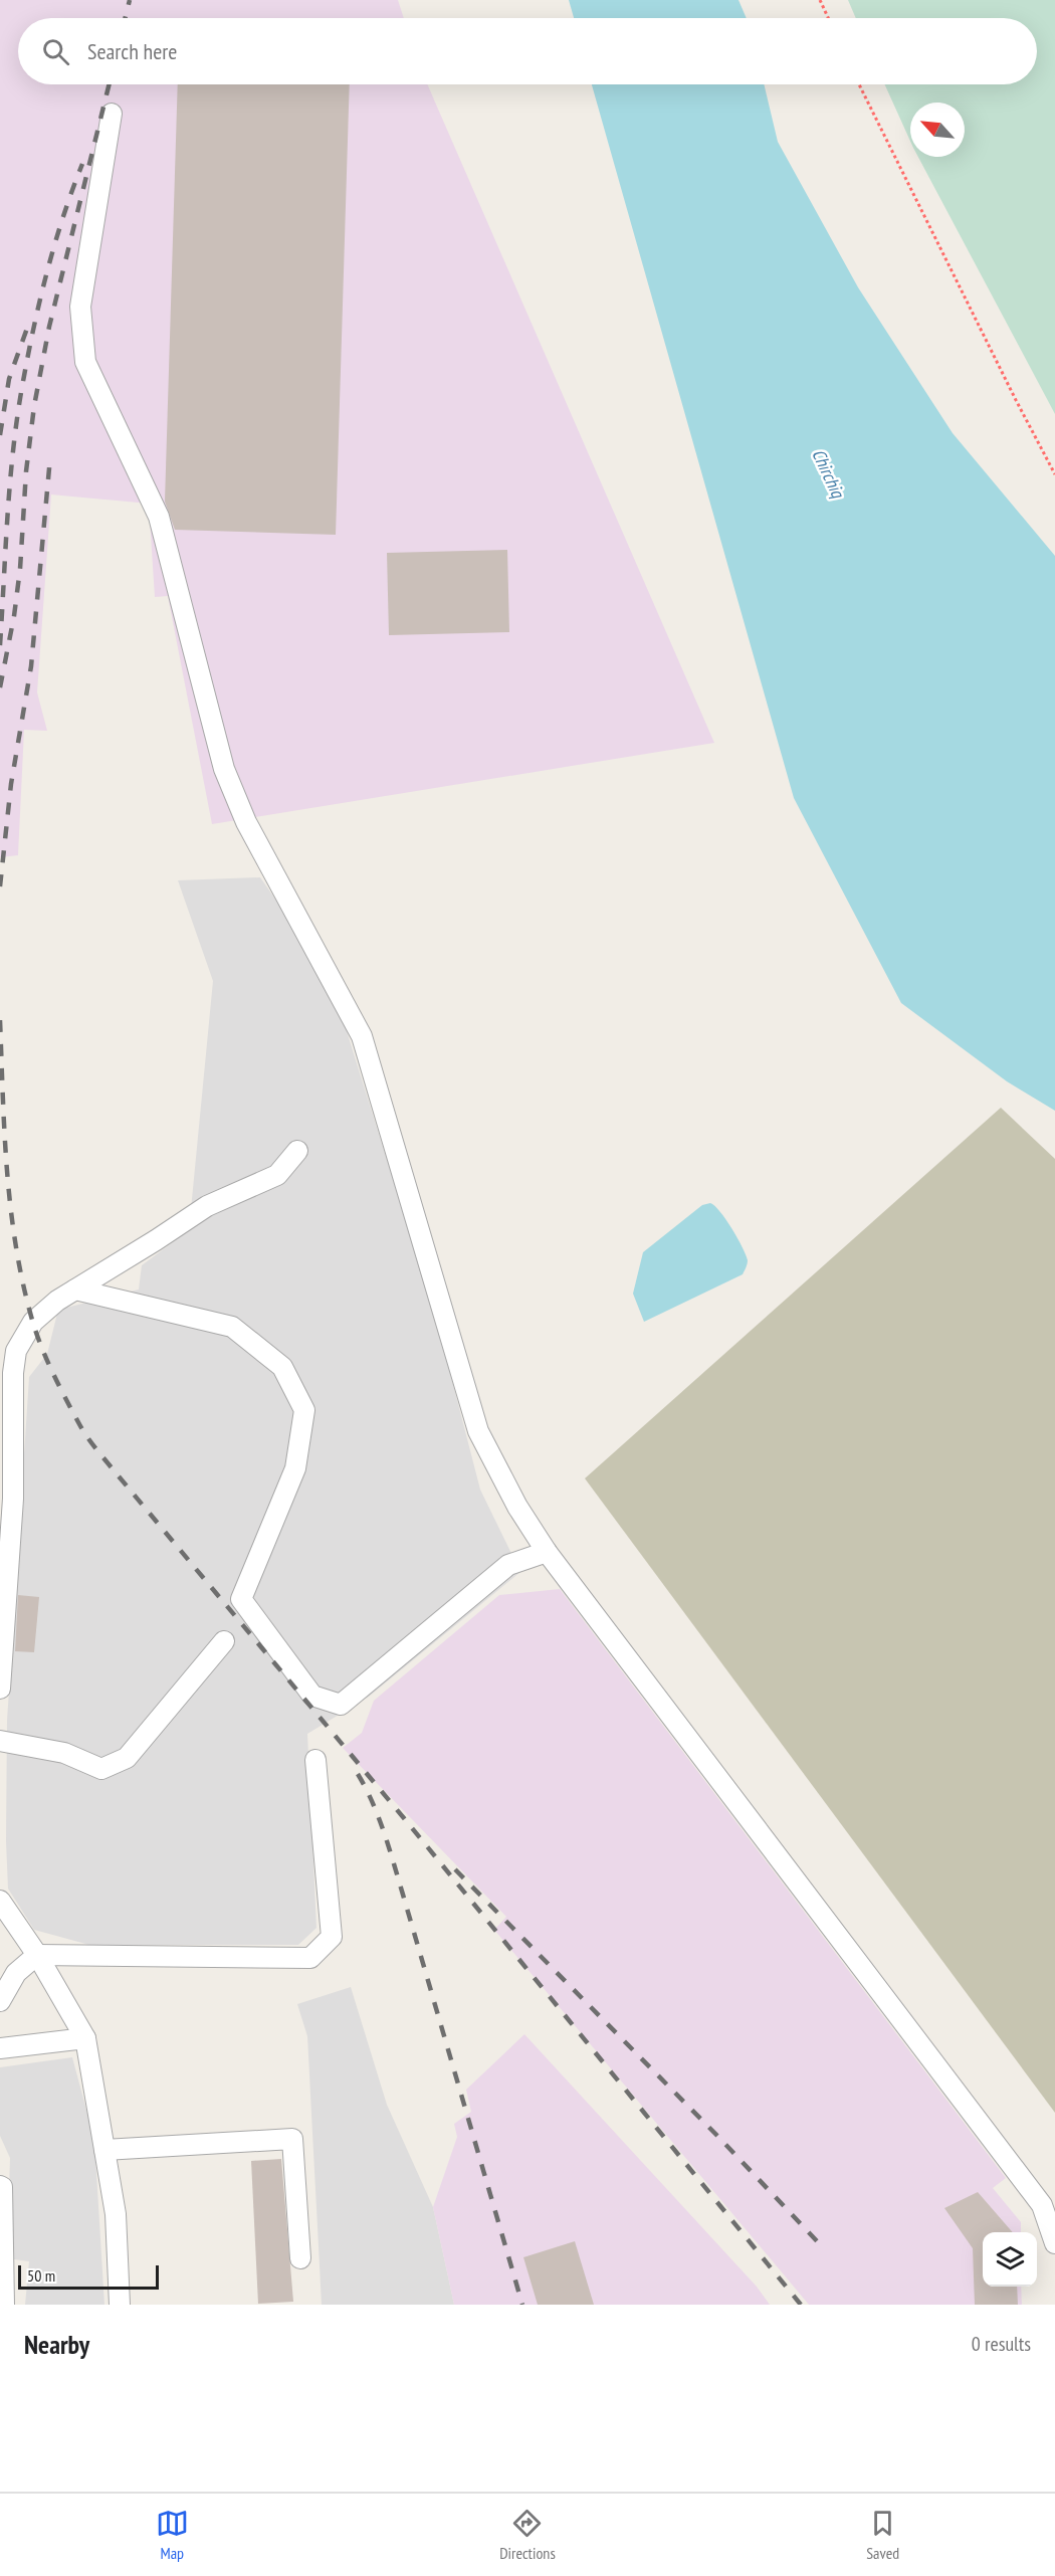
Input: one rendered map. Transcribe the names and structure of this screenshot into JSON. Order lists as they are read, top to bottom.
{
  "water": ["Chirchiq"],
  "scale_bar": "50 m",
  "north": "top left",
  "page": {
    "search": "Search here",
    "scale": "50 m",
    "heading": ["Nearby", "0 results"],
    "nav": ["Map", "Directions", "Saved"]
  }
}
